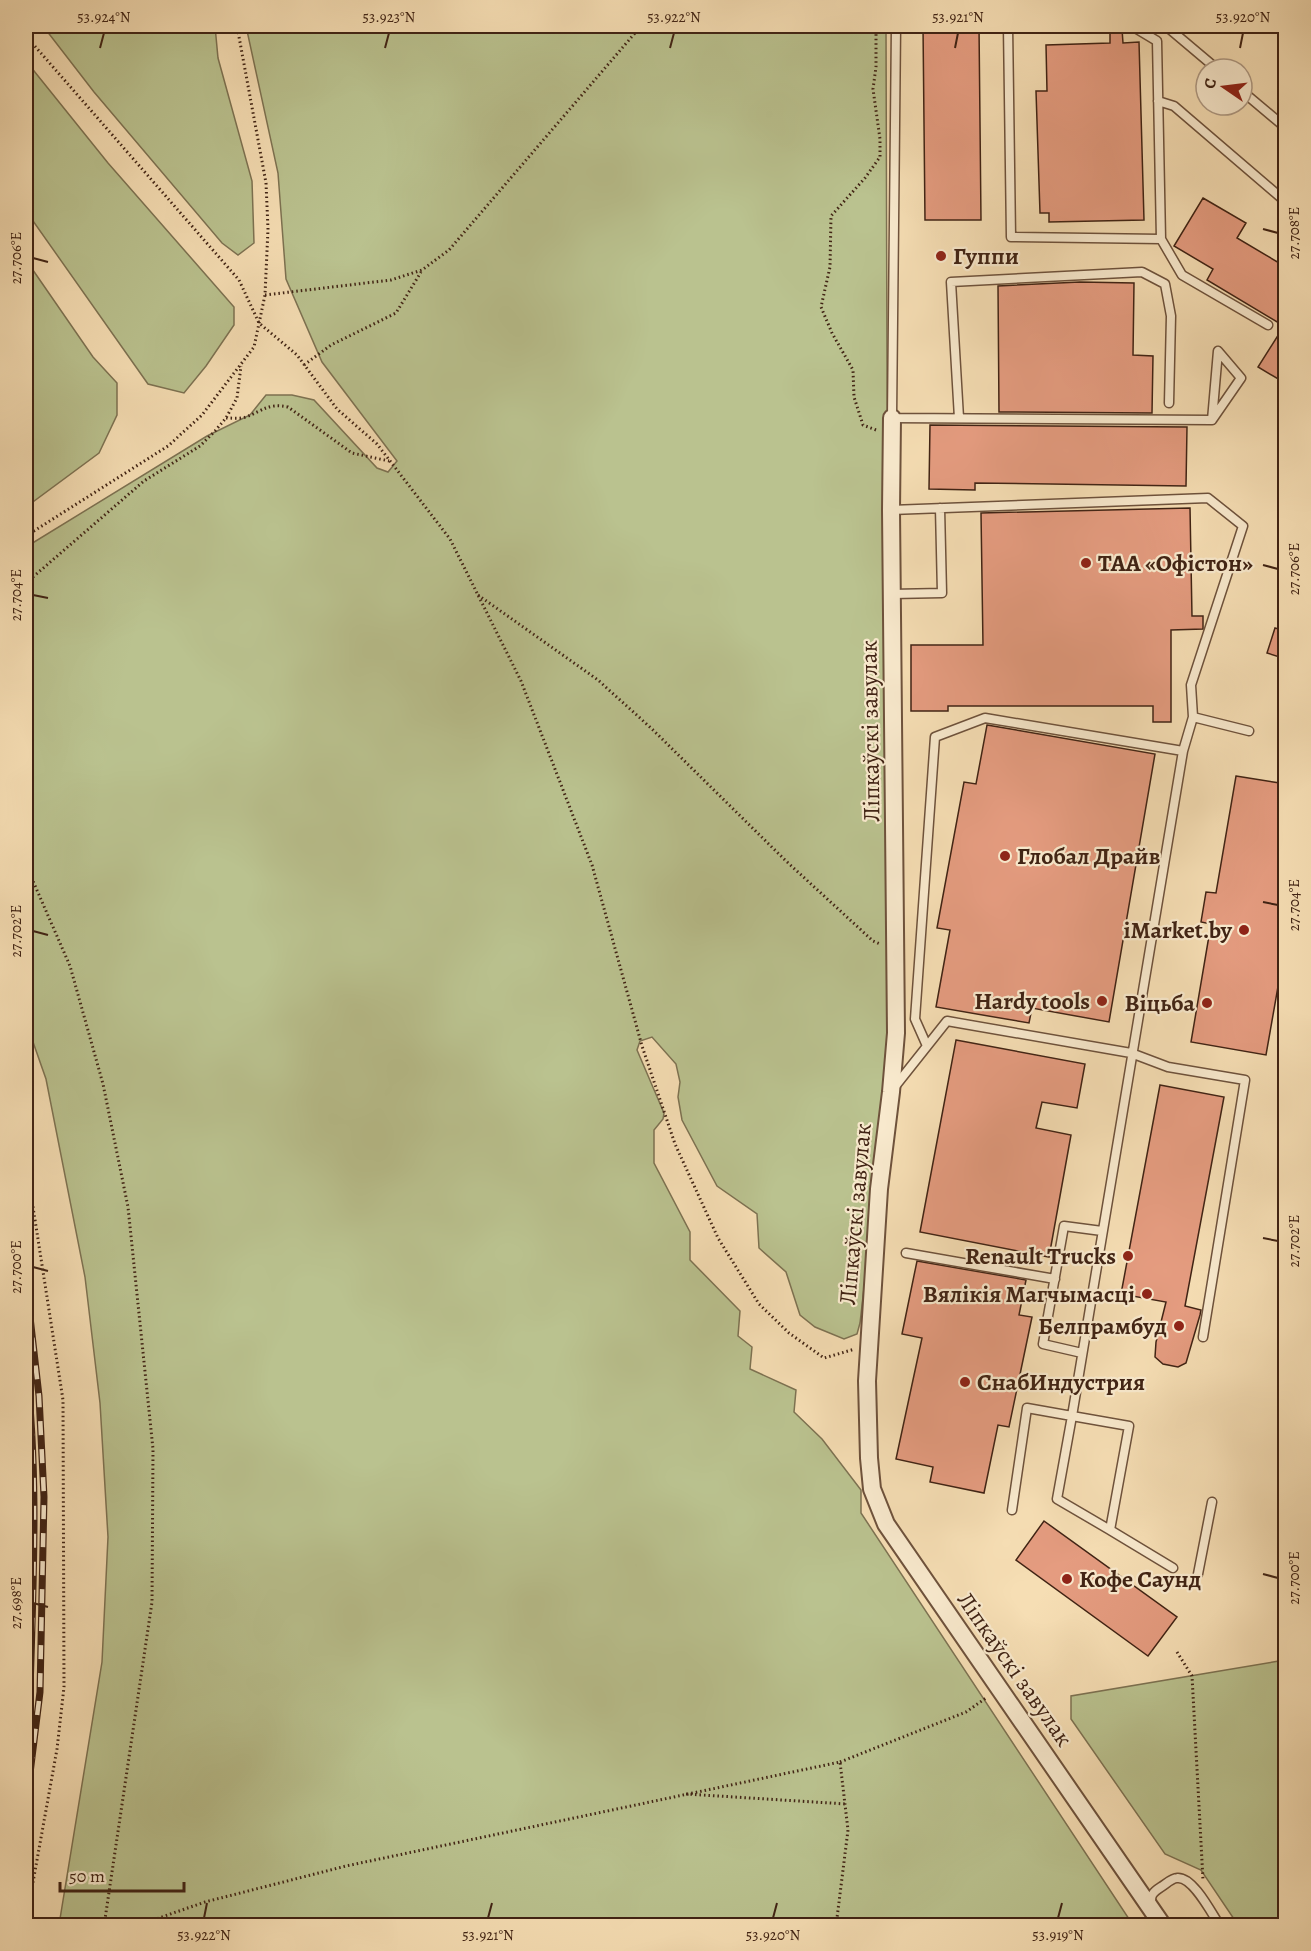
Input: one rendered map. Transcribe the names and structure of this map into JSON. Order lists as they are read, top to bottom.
{
  "streets": {
    "street": ["Ліпкаўскі завулак"]
  },
  "places": [
    "Гуппи",
    "ТАА «Офістон»",
    "Глобал Драйв",
    "iMarket.by",
    "Hardy tools",
    "Віцьба",
    "Renault Trucks",
    "Вялікія Магчымасці",
    "Белпрамбуд",
    "СнабИндустрия",
    "Кофе Саунд"
  ],
  "scale_bar": "50 m",
  "north": "left",
  "coordinates": [
    "53.924°N",
    "53.923°N",
    "53.922°N",
    "53.921°N",
    "53.920°N",
    "27.708°E",
    "27.706°E",
    "27.704°E",
    "27.702°E",
    "27.700°E",
    "27.698°E",
    "53.919°N"
  ]
}
